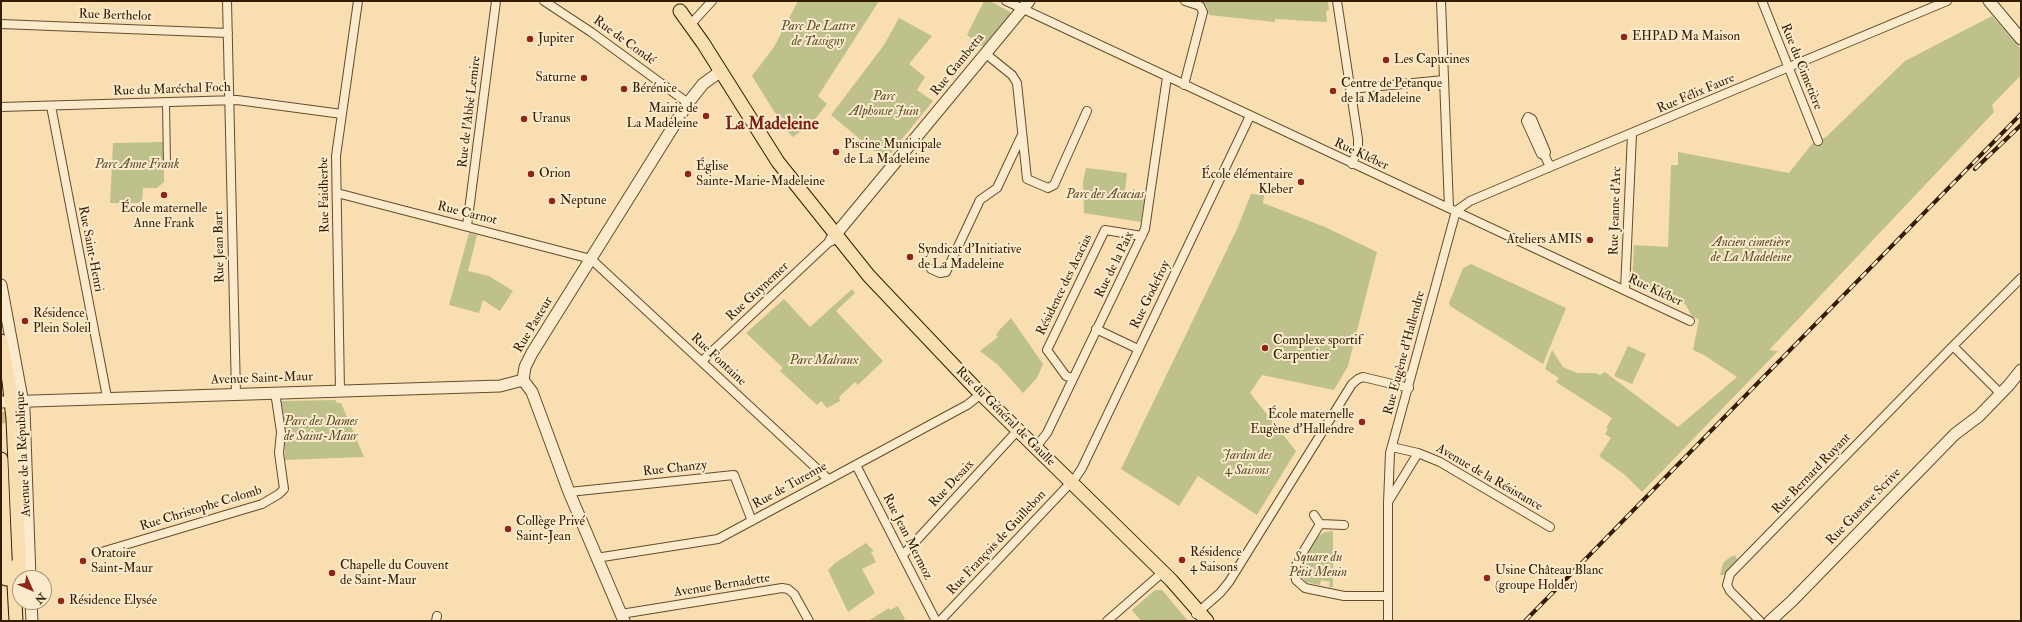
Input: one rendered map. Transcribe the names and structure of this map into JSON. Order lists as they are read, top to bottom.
{
  "streets": {
    "main road": ["Rue du Général de Gaulle", "Avenue de la République"],
    "street": [
      "Rue Berthelot",
      "Rue de Condé",
      "Rue Gambetta",
      "Rue du Cimetière",
      "Rue du Maréchal Foch",
      "Rue Félix Faure",
      "Rue de l'Abbé Lemire",
      "Rue Kléber",
      "Rue Faidherbe",
      "Rue Jeanne d'Arc",
      "Rue Carnot",
      "Rue Jean Bart",
      "Rue Saint-Henri",
      "Rue de la Paix",
      "Résidence des Acacias",
      "Rue Guynemer",
      "Rue Godefroy",
      "Rue Pasteur",
      "Rue Eugène d'Hallendre",
      "Rue Fontaine",
      "Avenue Saint-Maur",
      "Rue Chanzy",
      "Rue Bernard Ruyant",
      "Avenue de la Résistance",
      "Rue Desaix",
      "Rue de Turenne",
      "Rue Gustave Scrive",
      "Rue Christophe Colomb",
      "Rue Jean Mermoz",
      "Rue François de Guillebon",
      "Avenue Bernadette"
    ]
  },
  "crossings": [
    ["Rue Berthelot", "Rue Jean Bart"],
    ["Rue de Condé", "Rue Pasteur"],
    ["Rue Gambetta", "Rue Kléber"],
    ["Rue Gambetta", "Rue Guynemer"],
    ["Rue Gambetta", "Rue du Général de Gaulle"],
    ["Rue du Cimetière", "Rue Félix Faure"],
    ["Rue du Maréchal Foch", "Rue Faidherbe"],
    ["Rue du Maréchal Foch", "Rue Jean Bart"],
    ["Rue du Maréchal Foch", "Rue Saint-Henri"],
    ["Rue Félix Faure", "Rue Kléber"],
    ["Rue Félix Faure", "Rue Jeanne d'Arc"],
    ["Rue Félix Faure", "Rue Eugène d'Hallendre"],
    ["Rue de l'Abbé Lemire", "Rue Carnot"],
    ["Rue Kléber", "Rue Jeanne d'Arc"],
    ["Rue Kléber", "Rue de la Paix"],
    ["Rue Kléber", "Rue Godefroy"],
    ["Rue Kléber", "Rue Eugène d'Hallendre"],
    ["Rue Faidherbe", "Rue Carnot"],
    ["Rue Faidherbe", "Avenue Saint-Maur"],
    ["Rue Carnot", "Rue Pasteur"],
    ["Rue Carnot", "Rue Fontaine"],
    ["Rue Jean Bart", "Avenue Saint-Maur"],
    ["Rue Saint-Henri", "Avenue Saint-Maur"],
    ["Rue de la Paix", "Résidence des Acacias"],
    ["Rue de la Paix", "Rue du Général de Gaulle"],
    ["Rue Guynemer", "Rue Fontaine"],
    ["Rue Guynemer", "Rue du Général de Gaulle"],
    ["Rue Godefroy", "Rue du Général de Gaulle"],
    ["Rue Godefroy", "Rue François de Guillebon"],
    ["Rue Pasteur", "Rue Fontaine"],
    ["Rue Pasteur", "Avenue Saint-Maur"],
    ["Rue Pasteur", "Rue du Général de Gaulle"],
    ["Rue Eugène d'Hallendre", "Avenue de la Résistance"],
    ["Rue Fontaine", "Rue de Turenne"],
    ["Avenue Saint-Maur", "Avenue de la République"],
    ["Avenue Saint-Maur", "Rue Christophe Colomb"],
    ["Rue du Général de Gaulle", "Rue Desaix"],
    ["Rue du Général de Gaulle", "Rue de Turenne"],
    ["Rue du Général de Gaulle", "Rue François de Guillebon"],
    ["Rue Chanzy", "Rue de Turenne"],
    ["Rue Desaix", "Rue Jean Mermoz"],
    ["Rue de Turenne", "Rue Jean Mermoz"]
  ],
  "districts": ["La Madeleine"],
  "parks": [
    "Parc De Lattre de Tassigny",
    "Parc Alphonse Juin",
    "Parc Anne Frank",
    "Parc des Acacias",
    "Ancien cimetière de La Madeleine",
    "Parc Malraux",
    "Parc des Dames de Saint-Maur",
    "Jardin des 4 Saisons",
    "Square du Petit Menin"
  ],
  "places": [
    "EHPAD Ma Maison",
    "Jupiter",
    "Les Capucines",
    "Saturne",
    "Bérénice",
    "Centre de Petanque de la Madeleine",
    "Mairie de La Madeleine",
    "Uranus",
    "Piscine Municipale de La Madeleine",
    "Orion",
    "Église Sainte-Marie-Madeleine",
    "École élémentaire Kleber",
    "École maternelle Anne Frank",
    "Neptune",
    "Ateliers AMIS",
    "Syndicat d'Initiative de La Madeleine",
    "Résidence Plein Soleil",
    "Complexe sportif Carpentier",
    "École maternelle Eugène d'Hallendre",
    "Collège Privé Saint-Jean",
    "Résidence 4 Saisons",
    "Oratoire Saint-Maur",
    "Chapelle du Couvent de Saint-Maur",
    "Usine Château Blanc (groupe Holder)",
    "Résidence Elysée"
  ],
  "north": "bottom right"
}
